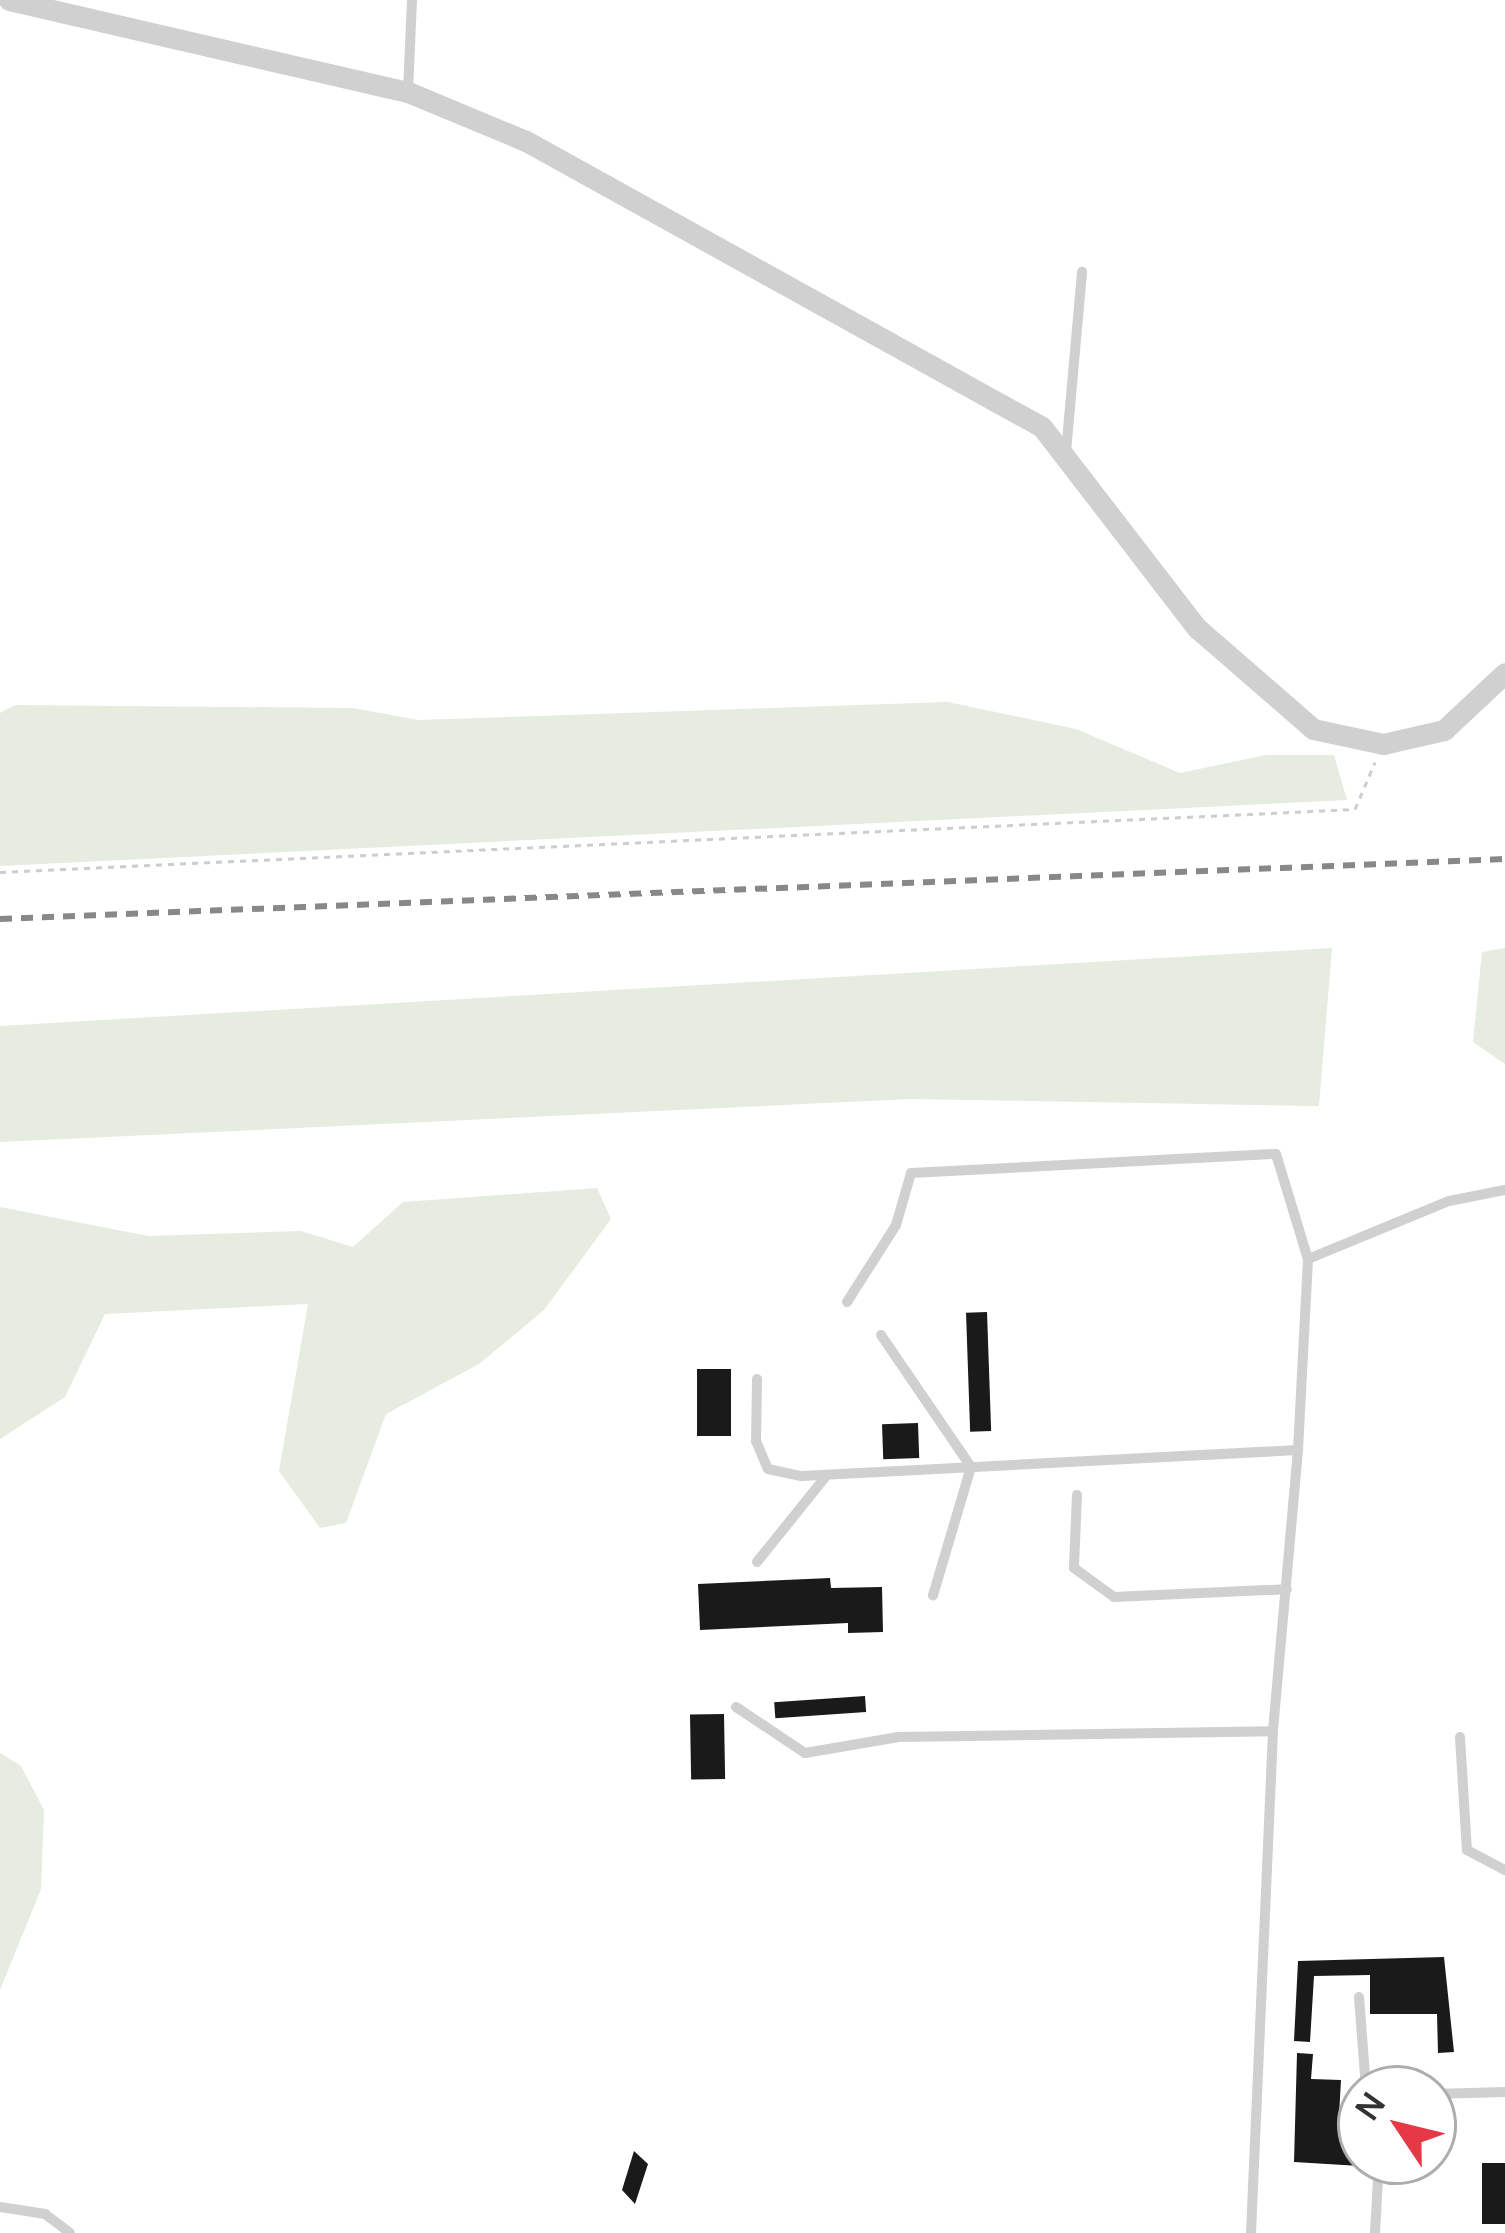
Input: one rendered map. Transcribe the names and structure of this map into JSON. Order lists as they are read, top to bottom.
{
  "north": "top left"
}
